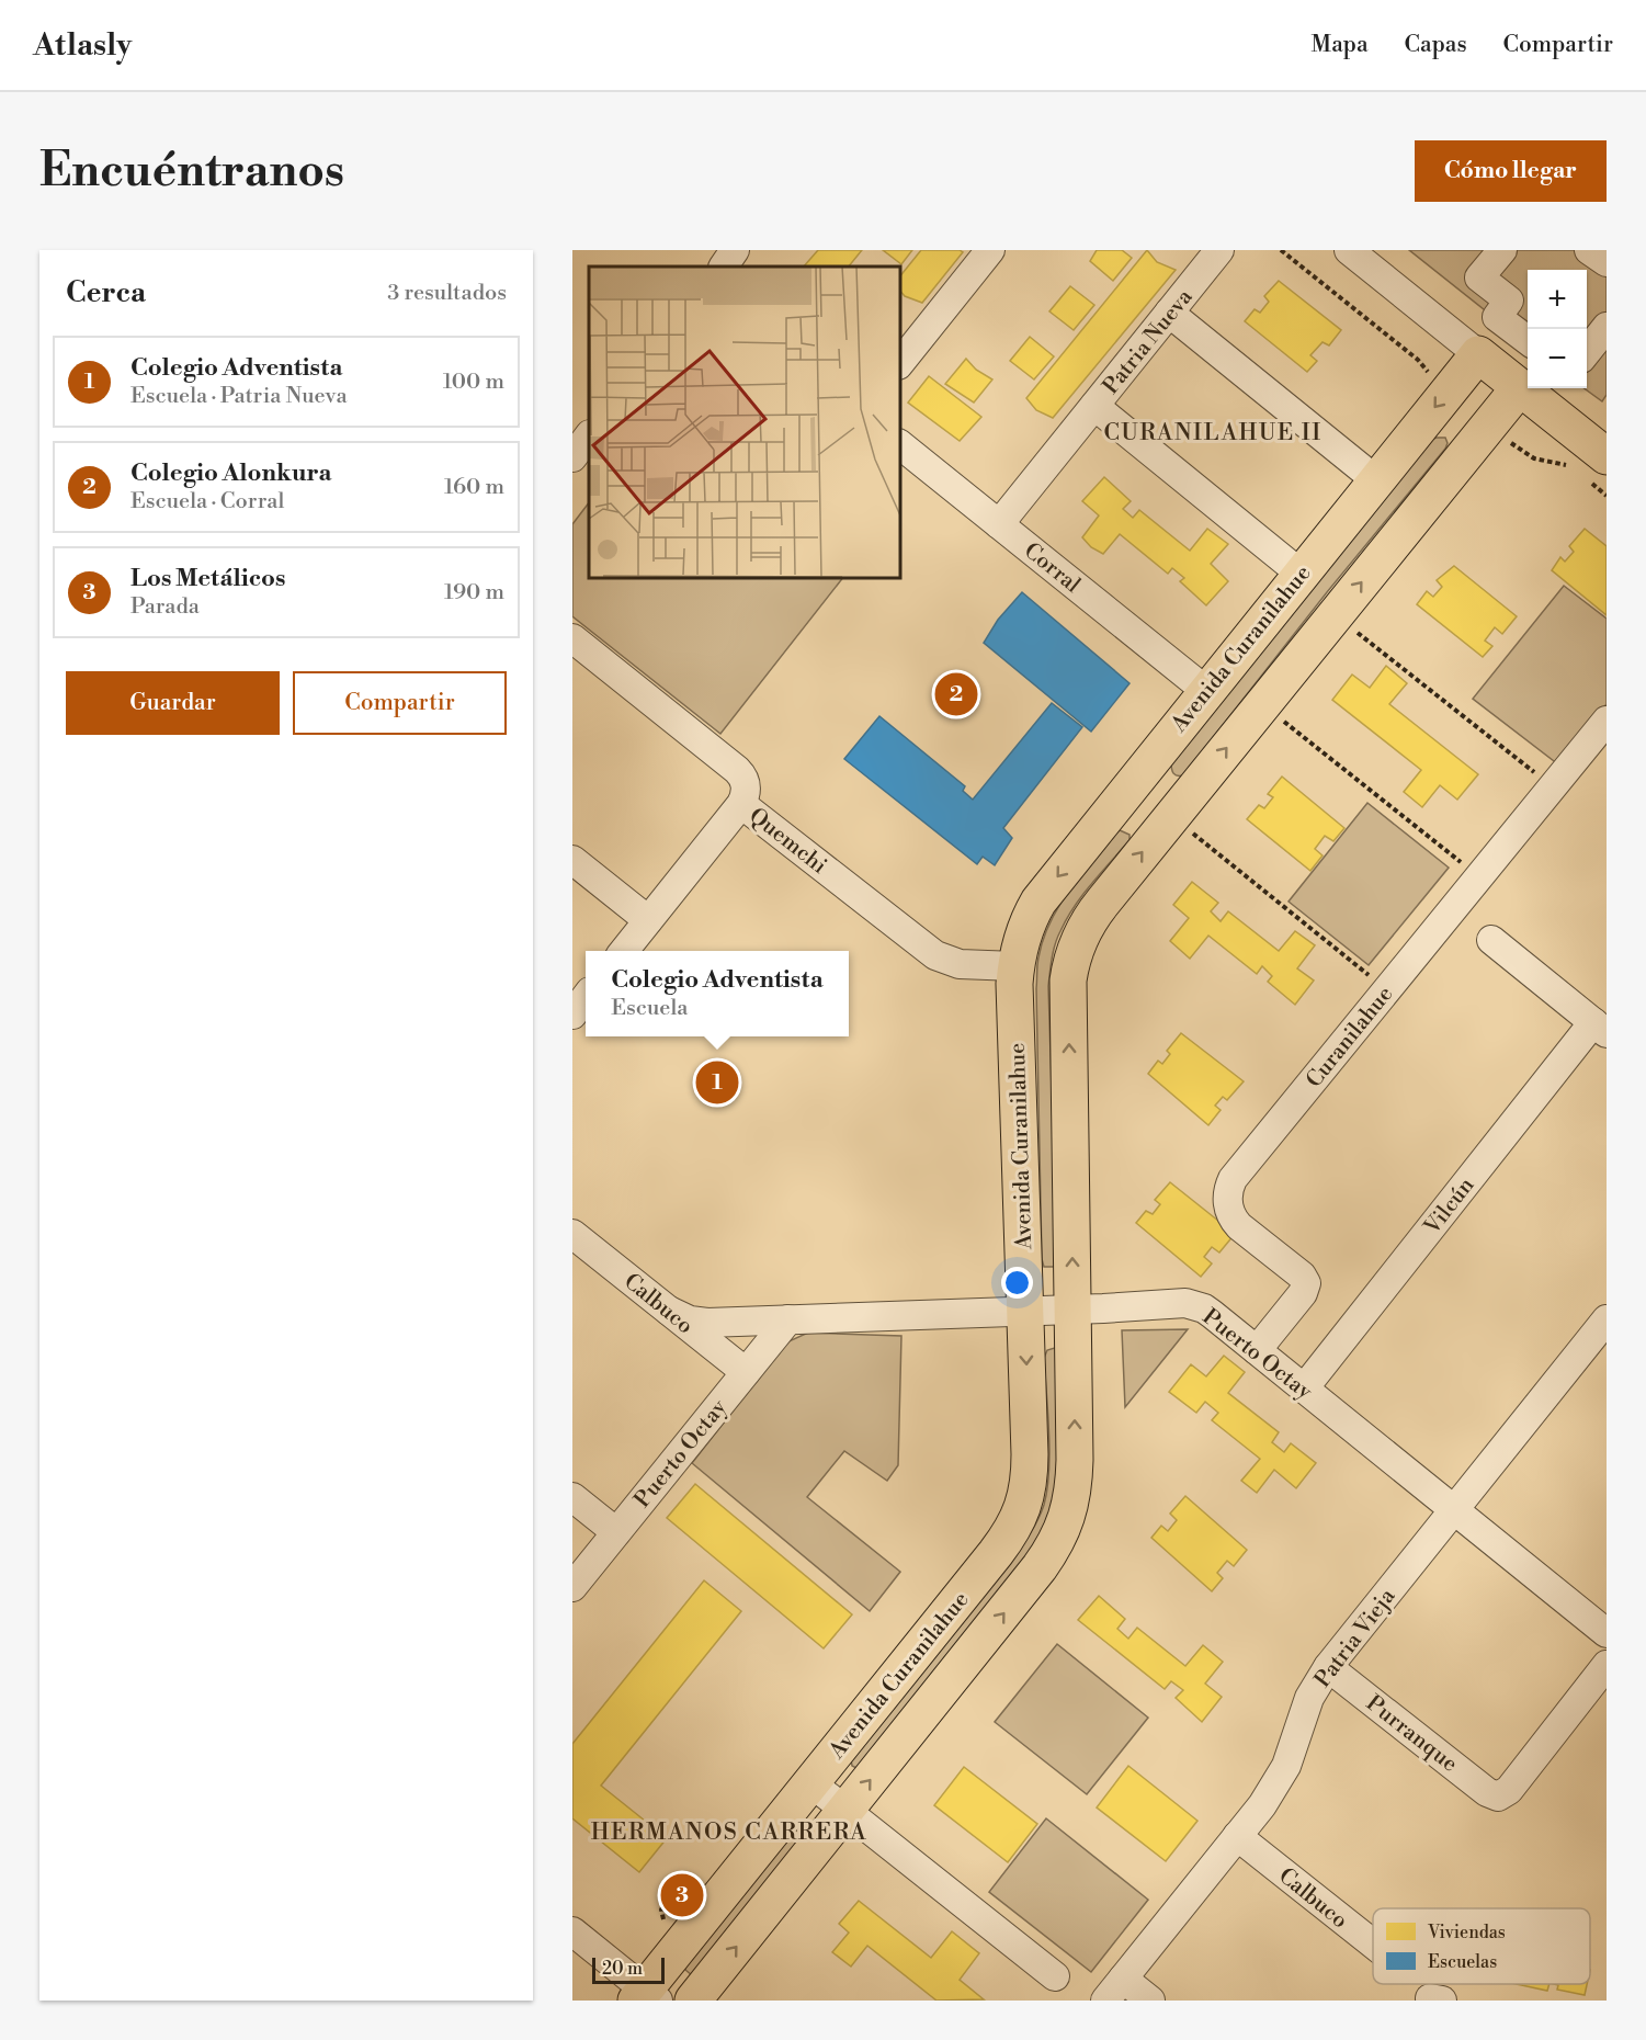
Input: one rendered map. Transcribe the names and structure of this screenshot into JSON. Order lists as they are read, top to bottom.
{
  "streets": {
    "main road": ["Avenida Curanilahue"],
    "street": [
      "Patria Nueva",
      "Corral",
      "Quemchi",
      "Curanilahue",
      "Vilcún",
      "Calbuco",
      "Puerto Octay",
      "Patria Vieja",
      "Purranque"
    ]
  },
  "crossings": [
    ["Patria Nueva", "Corral"],
    ["Corral", "Avenida Curanilahue"],
    ["Avenida Curanilahue", "Quemchi"],
    ["Avenida Curanilahue", "Puerto Octay"],
    ["Curanilahue", "Puerto Octay"],
    ["Vilcún", "Puerto Octay"],
    ["Calbuco", "Puerto Octay"],
    ["Calbuco", "Patria Vieja"],
    ["Puerto Octay", "Patria Vieja"],
    ["Patria Vieja", "Purranque"]
  ],
  "districts": ["CURANILAHUE II", "HERMANOS CARRERA"],
  "legend": ["Viviendas", "Escuelas"],
  "scale_bar": "20 m",
  "page": {
    "header": "Atlasly",
    "nav": ["Mapa", "Capas", "Compartir"],
    "buttons": [
      "Cómo llegar",
      ["Guardar", "Compartir"]
    ],
    "title": "Encuéntranos",
    "heading": ["Cerca", "3 resultados"],
    "map_buttons": ["+", "−"],
    "list": [
      {
        "mark": "1",
        "name": "Colegio Adventista",
        "note": "Escuela · Patria Nueva",
        "value": "100 m"
      },
      {
        "mark": "2",
        "name": "Colegio Alonkura",
        "note": "Escuela · Corral",
        "value": "160 m"
      },
      {
        "mark": "3",
        "name": "Los Metálicos",
        "note": "Parada",
        "value": "190 m"
      }
    ],
    "pins": ["2", "1", "3"],
    "popup": ["Colegio Adventista", "Escuela"],
    "scale": "20 m"
  }
}
